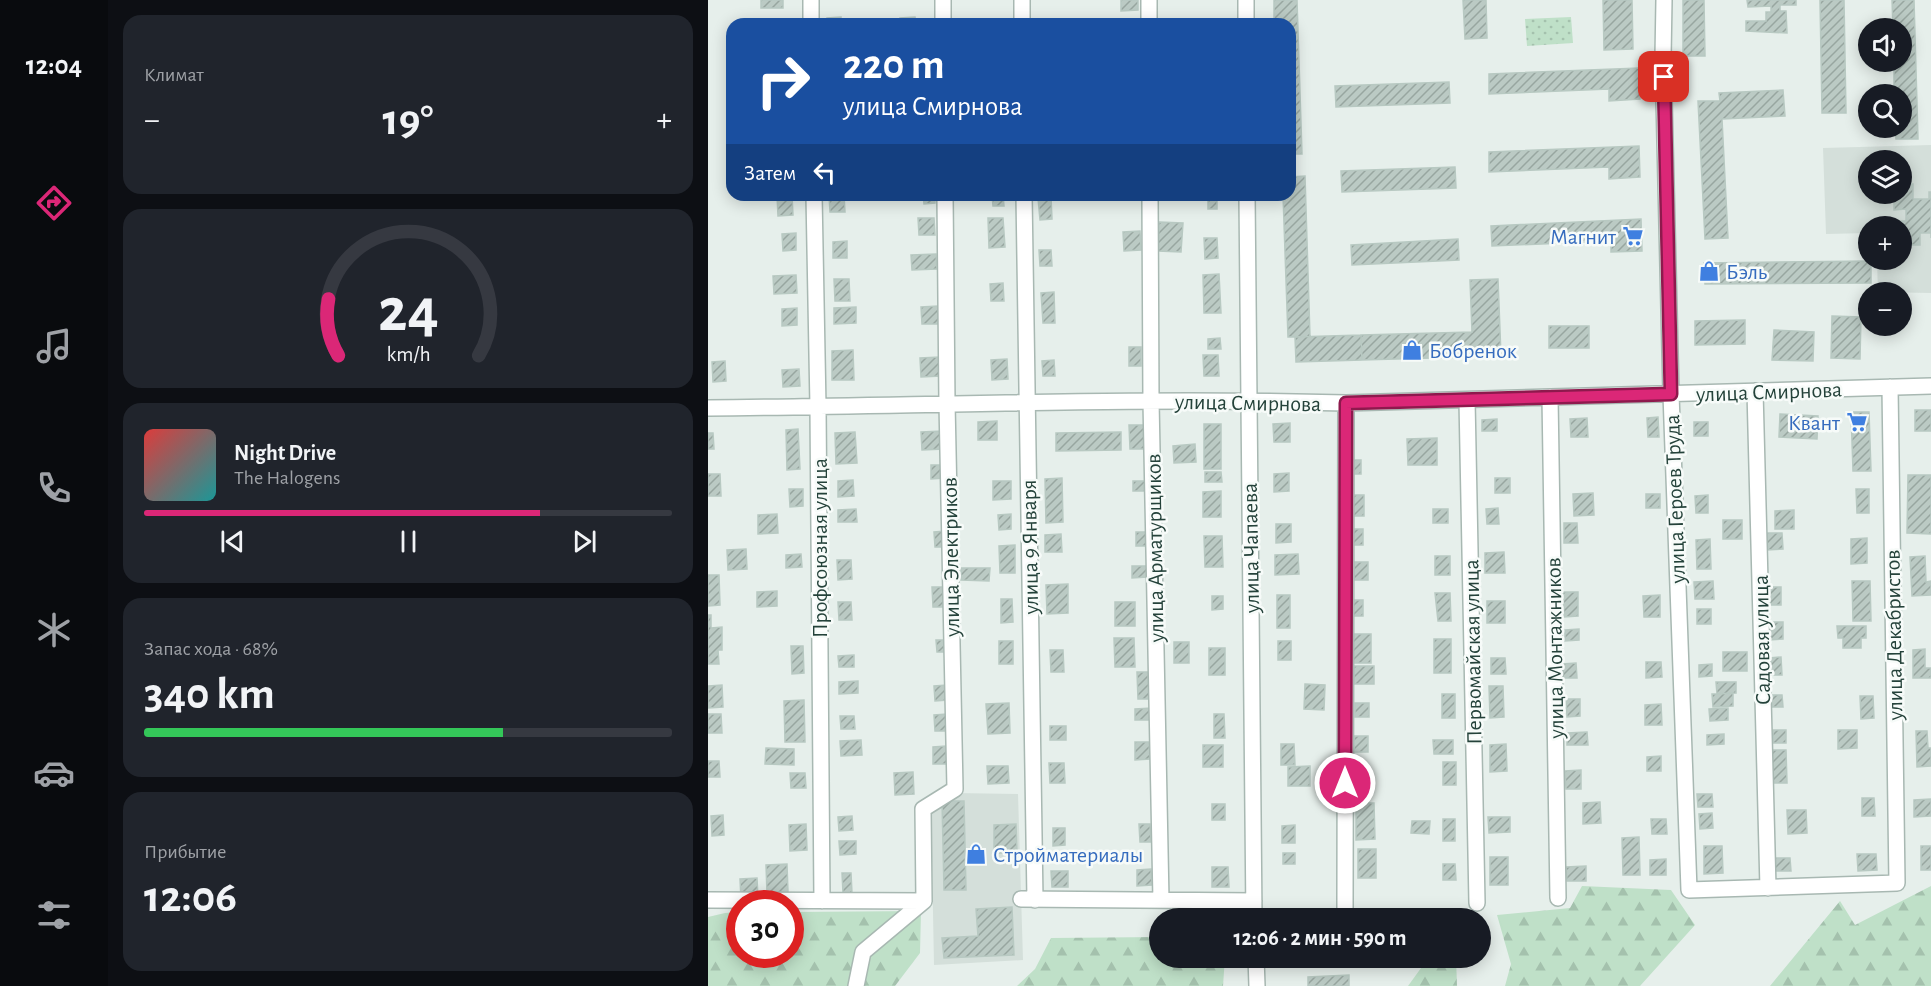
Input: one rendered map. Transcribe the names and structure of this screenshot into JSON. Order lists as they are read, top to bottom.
{
  "streets": {
    "street": [
      "улица Смирнова",
      "улица Героев Труда",
      "улица 9 Января",
      "Профсоюзная улица",
      "улица Арматурщиков",
      "улица Чапаева",
      "улица Электриков",
      "улица Декабристов",
      "Садовая улица",
      "улица Монтажников",
      "Первомайская улица"
    ]
  },
  "crossings": [
    ["улица Смирнова", "улица Героев Труда"],
    ["улица Смирнова", "улица 9 Января"],
    ["улица Смирнова", "Профсоюзная улица"],
    ["улица Смирнова", "улица Арматурщиков"],
    ["улица Смирнова", "улица Чапаева"],
    ["улица Смирнова", "улица Электриков"],
    ["улица Смирнова", "улица Декабристов"],
    ["улица Смирнова", "Садовая улица"],
    ["улица Смирнова", "улица Монтажников"],
    ["улица Смирнова", "Первомайская улица"],
    ["улица Героев Труда", "улица Декабристов"],
    ["улица Героев Труда", "Садовая улица"],
    ["улица 9 Января", "улица Арматурщиков"],
    ["улица Декабристов", "Садовая улица"]
  ],
  "places": {
    "supermarket": ["Магнит", "Квант"],
    "shop": ["Бэль", "Бобренок", "Стройматериалы"]
  },
  "page": {
    "tabs": "12:04",
    "tile": [
      "Климат",
      ["Запас хода · 68%", "340 km"],
      ["Прибытие", "12:06"]
    ],
    "map_buttons": ["+", "−"],
    "turn": ["220 m", "улица Смирнова"],
    "heat": ["−", "19°", "+"],
    "then": "Затем",
    "song": ["Night Drive", "The Halogens"],
    "limit": "30",
    "trip": "12:06 · 2 мин · 590 m",
    "gauge": ["24", "km/h"]
  }
}
